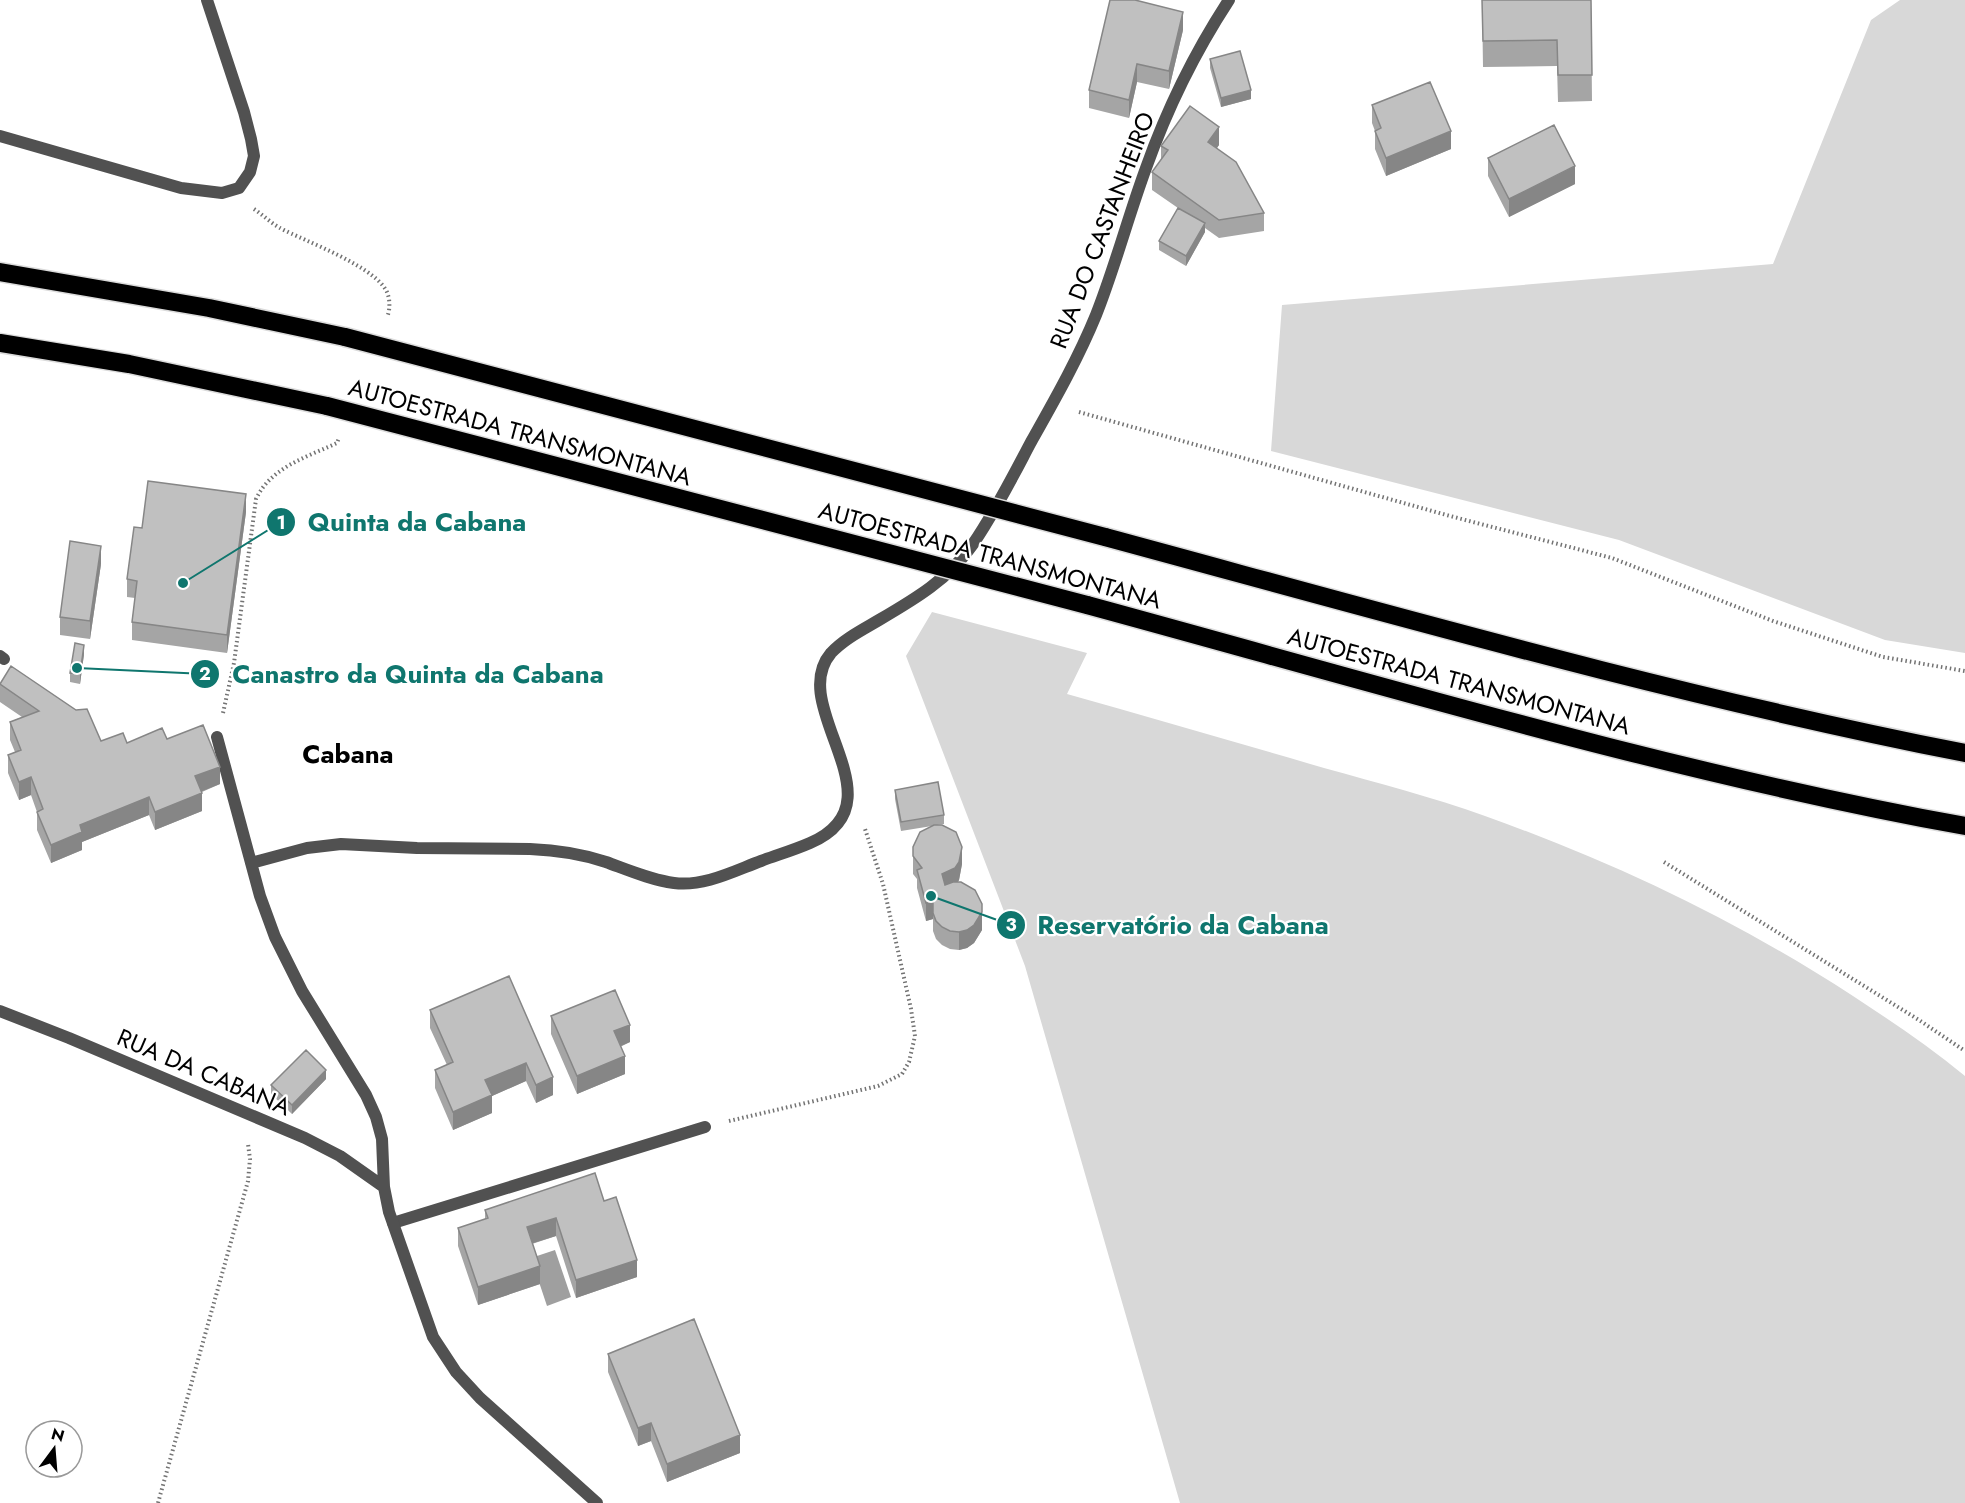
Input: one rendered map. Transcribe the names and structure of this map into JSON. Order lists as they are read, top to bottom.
{
  "streets": {
    "highway": ["AUTOESTRADA TRANSMONTANA"],
    "street": ["RUA DO CASTANHEIRO", "RUA DA CABANA"]
  },
  "districts": ["Cabana"],
  "places": ["Quinta da Cabana", "Canastro da Quinta da Cabana", "Reservatório da Cabana"],
  "north": "top"
}
